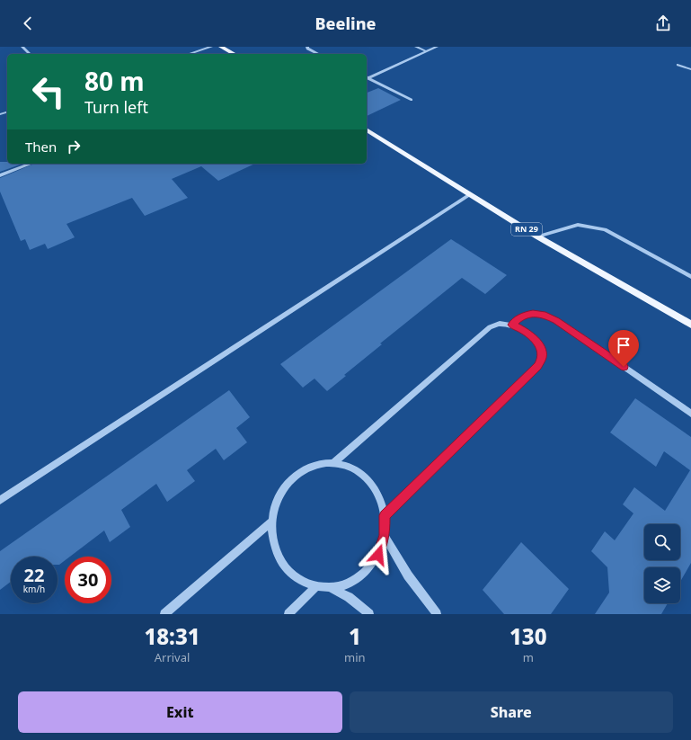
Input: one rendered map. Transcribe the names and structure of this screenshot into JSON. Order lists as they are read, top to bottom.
{
  "streets": {
    "main road": ["RN 29"]
  },
  "page": {
    "header": "Beeline",
    "turn": ["80 m", "Turn left"],
    "then": "Then",
    "speed": "22 km/h",
    "limit": "30",
    "eta": [
      "18:31",
      "Arrival",
      "1",
      "min",
      "130",
      "m"
    ],
    "buttons": ["Exit", "Share"]
  }
}
